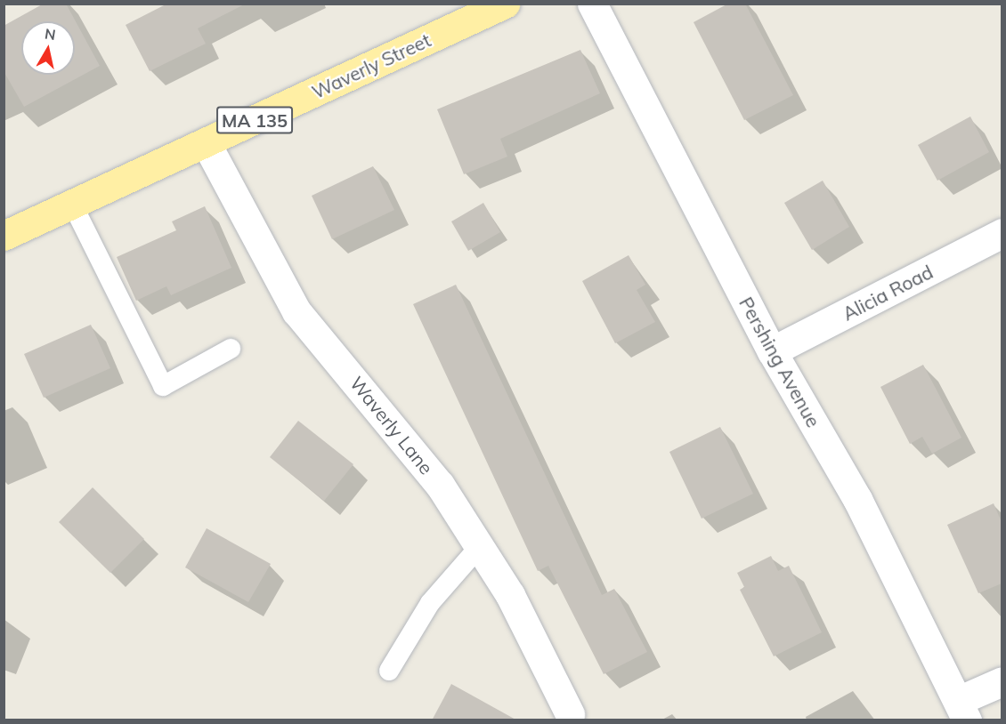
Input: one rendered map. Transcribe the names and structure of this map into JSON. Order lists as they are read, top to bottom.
{
  "streets": {
    "main road": ["Waverly Street", "MA 135"],
    "street": ["Alicia Road", "Pershing Avenue", "Waverly Lane"]
  },
  "crossings": [
    ["Waverly Street", "Waverly Lane"],
    ["Alicia Road", "Pershing Avenue"]
  ],
  "north": "top"
}
